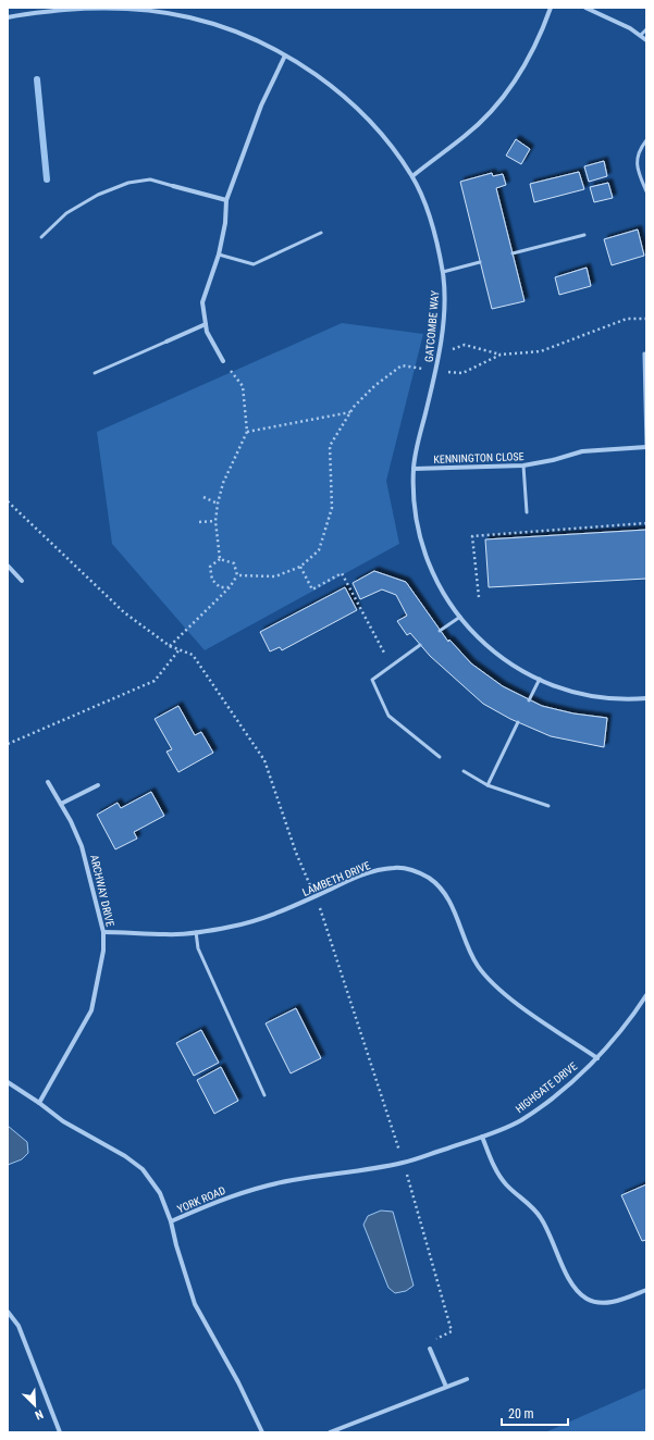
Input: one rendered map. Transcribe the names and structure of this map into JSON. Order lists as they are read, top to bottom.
{
  "streets": {
    "street": [
      "GATCOMBE WAY",
      "KENNINGTON CLOSE",
      "LAMBETH DRIVE",
      "ARCHWAY DRIVE",
      "HIGHGATE DRIVE",
      "YORK ROAD"
    ]
  },
  "crossings": [
    ["GATCOMBE WAY", "KENNINGTON CLOSE"],
    ["LAMBETH DRIVE", "ARCHWAY DRIVE"],
    ["LAMBETH DRIVE", "HIGHGATE DRIVE"],
    ["ARCHWAY DRIVE", "YORK ROAD"],
    ["HIGHGATE DRIVE", "YORK ROAD"]
  ],
  "scale_bar": "20 m",
  "north": "bottom right"
}
